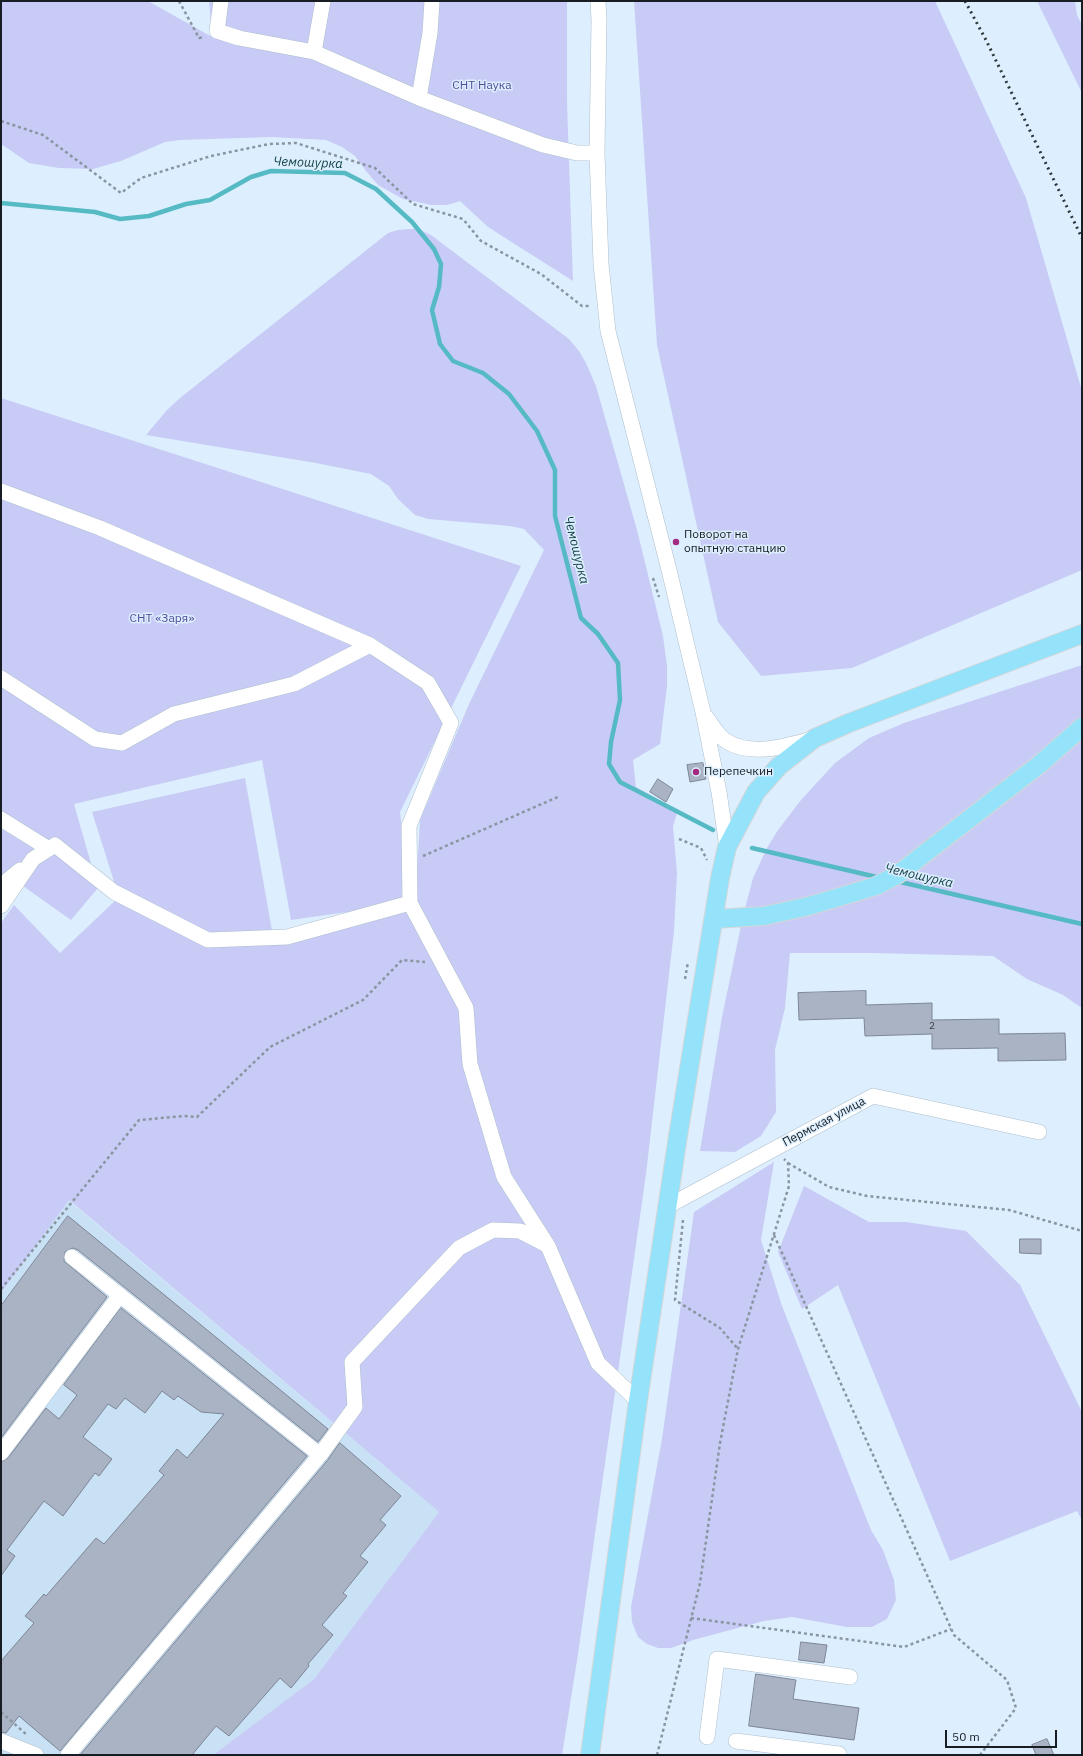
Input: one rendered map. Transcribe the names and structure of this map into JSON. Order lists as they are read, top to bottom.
{
  "streets": {
    "street": ["Пермская улица"]
  },
  "water": ["Чемошурка"],
  "parks": ["СНТ Наука", "СНТ «Заря»"],
  "places": ["Поворот на опытную станцию", "Перепечкин"],
  "house_numbers": ["2"],
  "scale_bar": "50 m"
}
